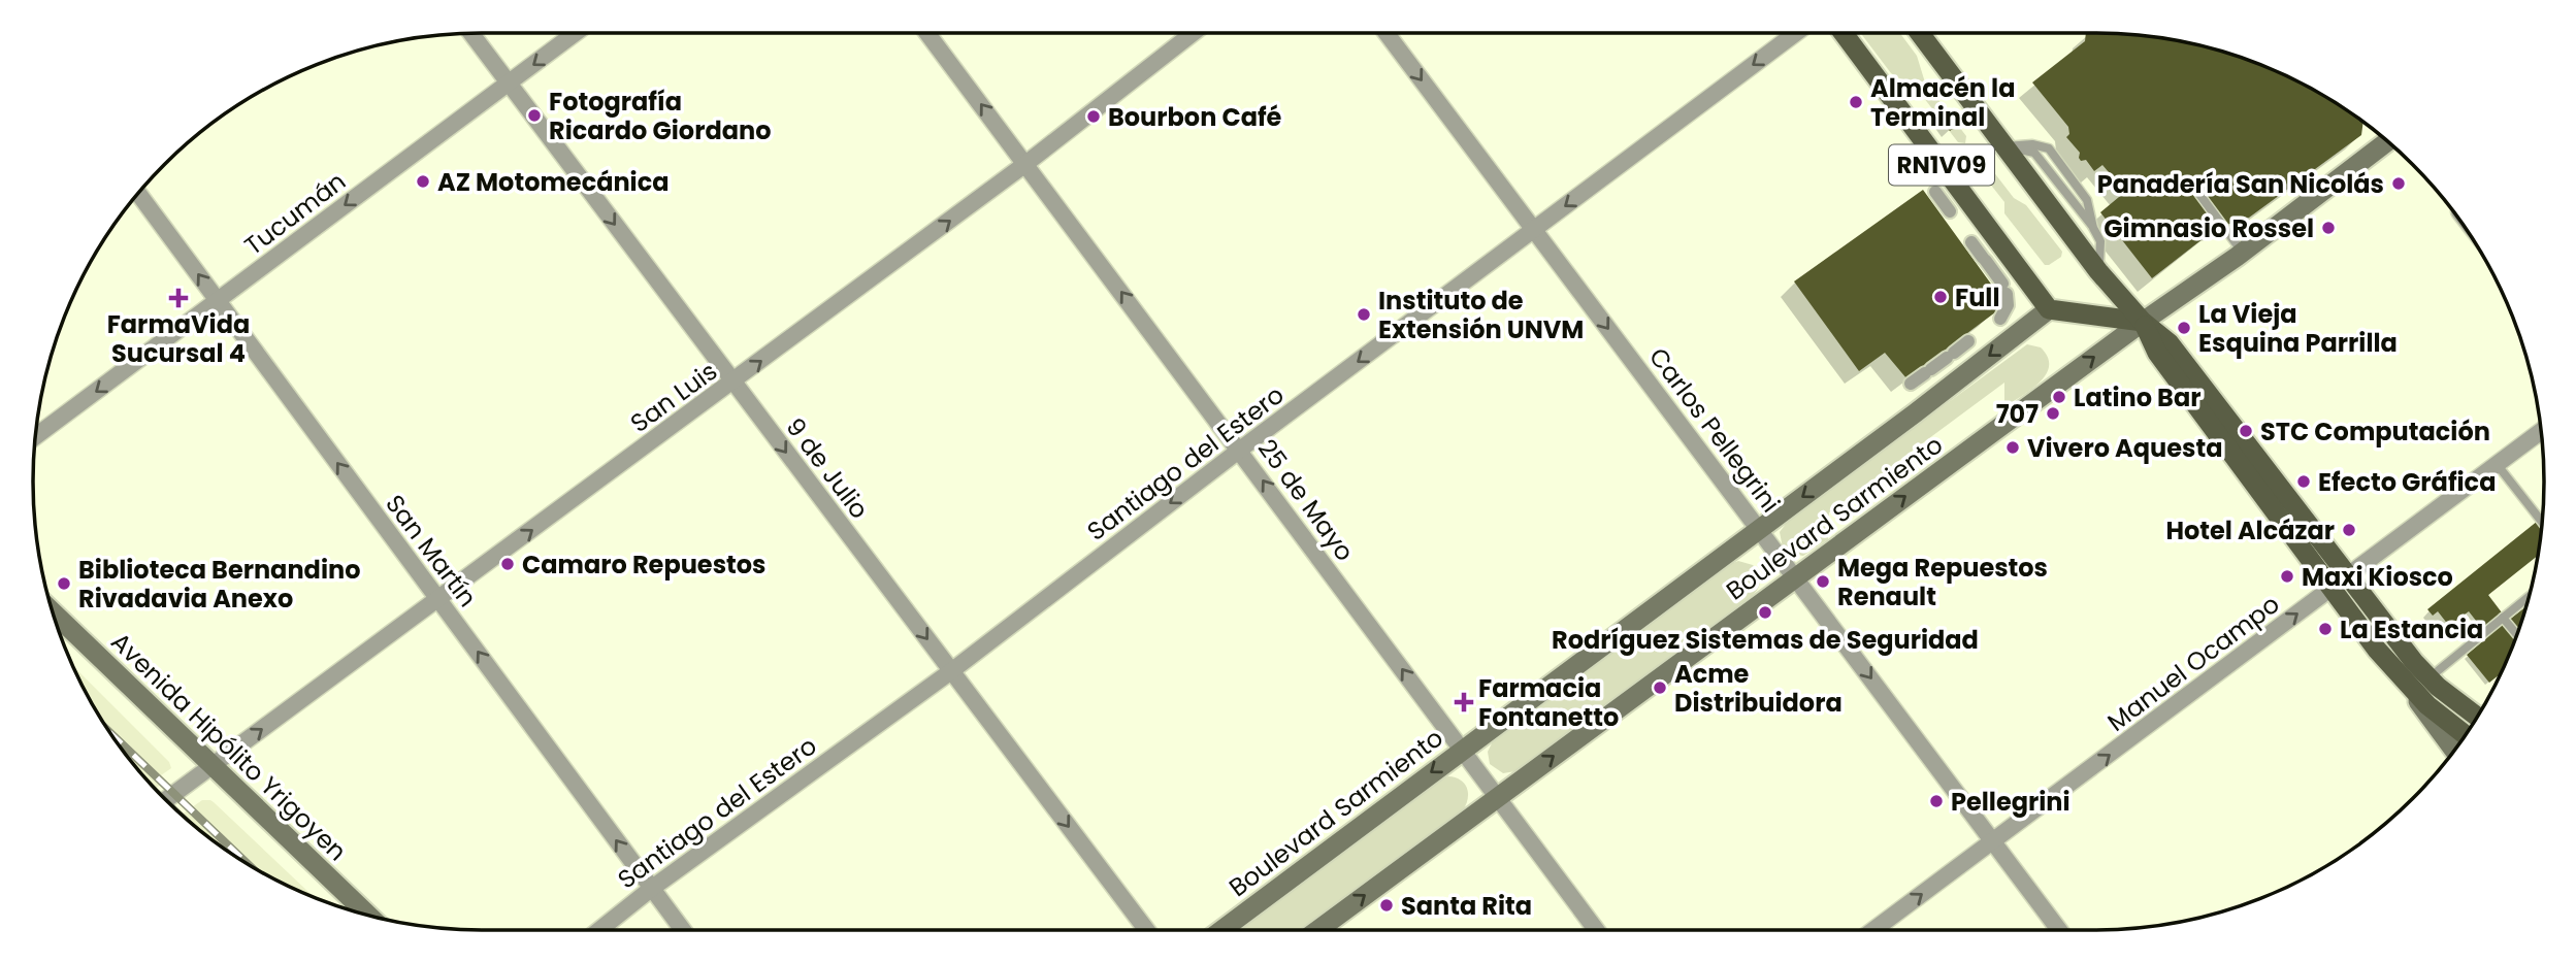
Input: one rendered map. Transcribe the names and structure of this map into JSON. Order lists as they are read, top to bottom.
{
  "streets": {
    "main road": ["RN1V09", "Boulevard Sarmiento", "Avenida Hipólito Yrigoyen"],
    "street": [
      "Tucumán",
      "San Luis",
      "Carlos Pellegrini",
      "Santiago del Estero",
      "9 de Julio",
      "25 de Mayo",
      "San Martín",
      "Manuel Ocampo"
    ]
  },
  "crossings": [
    ["RN1V09", "Boulevard Sarmiento"],
    ["RN1V09", "Manuel Ocampo"],
    ["Tucumán", "9 de Julio"],
    ["Tucumán", "San Martín"],
    ["San Luis", "9 de Julio"],
    ["San Luis", "25 de Mayo"],
    ["San Luis", "San Martín"],
    ["San Luis", "Avenida Hipólito Yrigoyen"],
    ["Carlos Pellegrini", "Santiago del Estero"],
    ["Carlos Pellegrini", "Boulevard Sarmiento"],
    ["Carlos Pellegrini", "Manuel Ocampo"],
    ["Santiago del Estero", "9 de Julio"],
    ["Santiago del Estero", "25 de Mayo"],
    ["Santiago del Estero", "San Martín"],
    ["25 de Mayo", "Boulevard Sarmiento"]
  ],
  "one_way": [
    "Tucumán",
    "San Luis",
    "Carlos Pellegrini",
    "Santiago del Estero",
    "9 de Julio",
    "25 de Mayo",
    "San Martín",
    "Manuel Ocampo"
  ],
  "places": {
    "other": [
      "Almacén la Terminal",
      "Fotografía Ricardo Giordano",
      "Bourbon Café",
      "AZ Motomecánica",
      "Panadería San Nicolás",
      "Gimnasio Rossel",
      "Full",
      "Instituto de Extensión UNVM",
      "La Vieja Esquina Parrilla",
      "Latino Bar",
      "707",
      "STC Computación",
      "Vivero Aquesta",
      "Efecto Gráfica",
      "Hotel Alcázar",
      "Camaro Repuestos",
      "Maxi Kiosco",
      "Mega Repuestos Renault",
      "Biblioteca Bernandino Rivadavia Anexo",
      "Rodríguez Sistemas de Seguridad",
      "La Estancia",
      "Acme Distribuidora",
      "Pellegrini",
      "Santa Rita"
    ],
    "health": ["FarmaVida Sucursal 4", "Farmacia Fontanetto"]
  }
}
